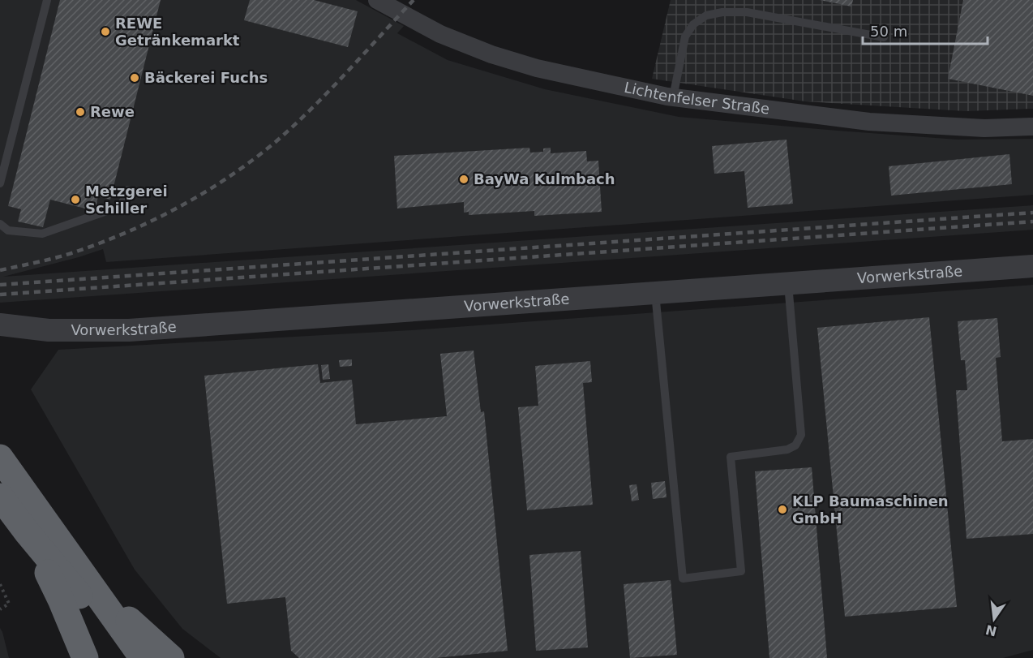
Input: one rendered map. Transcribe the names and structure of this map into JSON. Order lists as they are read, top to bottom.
{
  "streets": {
    "street": ["Lichtenfelser Straße", "Vorwerkstraße"]
  },
  "places": [
    "REWE Getränkemarkt",
    "Bäckerei Fuchs",
    "Rewe",
    "BayWa Kulmbach",
    "Metzgerei Schiller",
    "KLP Baumaschinen GmbH"
  ],
  "scale_bar": "50 m",
  "north": "bottom"
}
